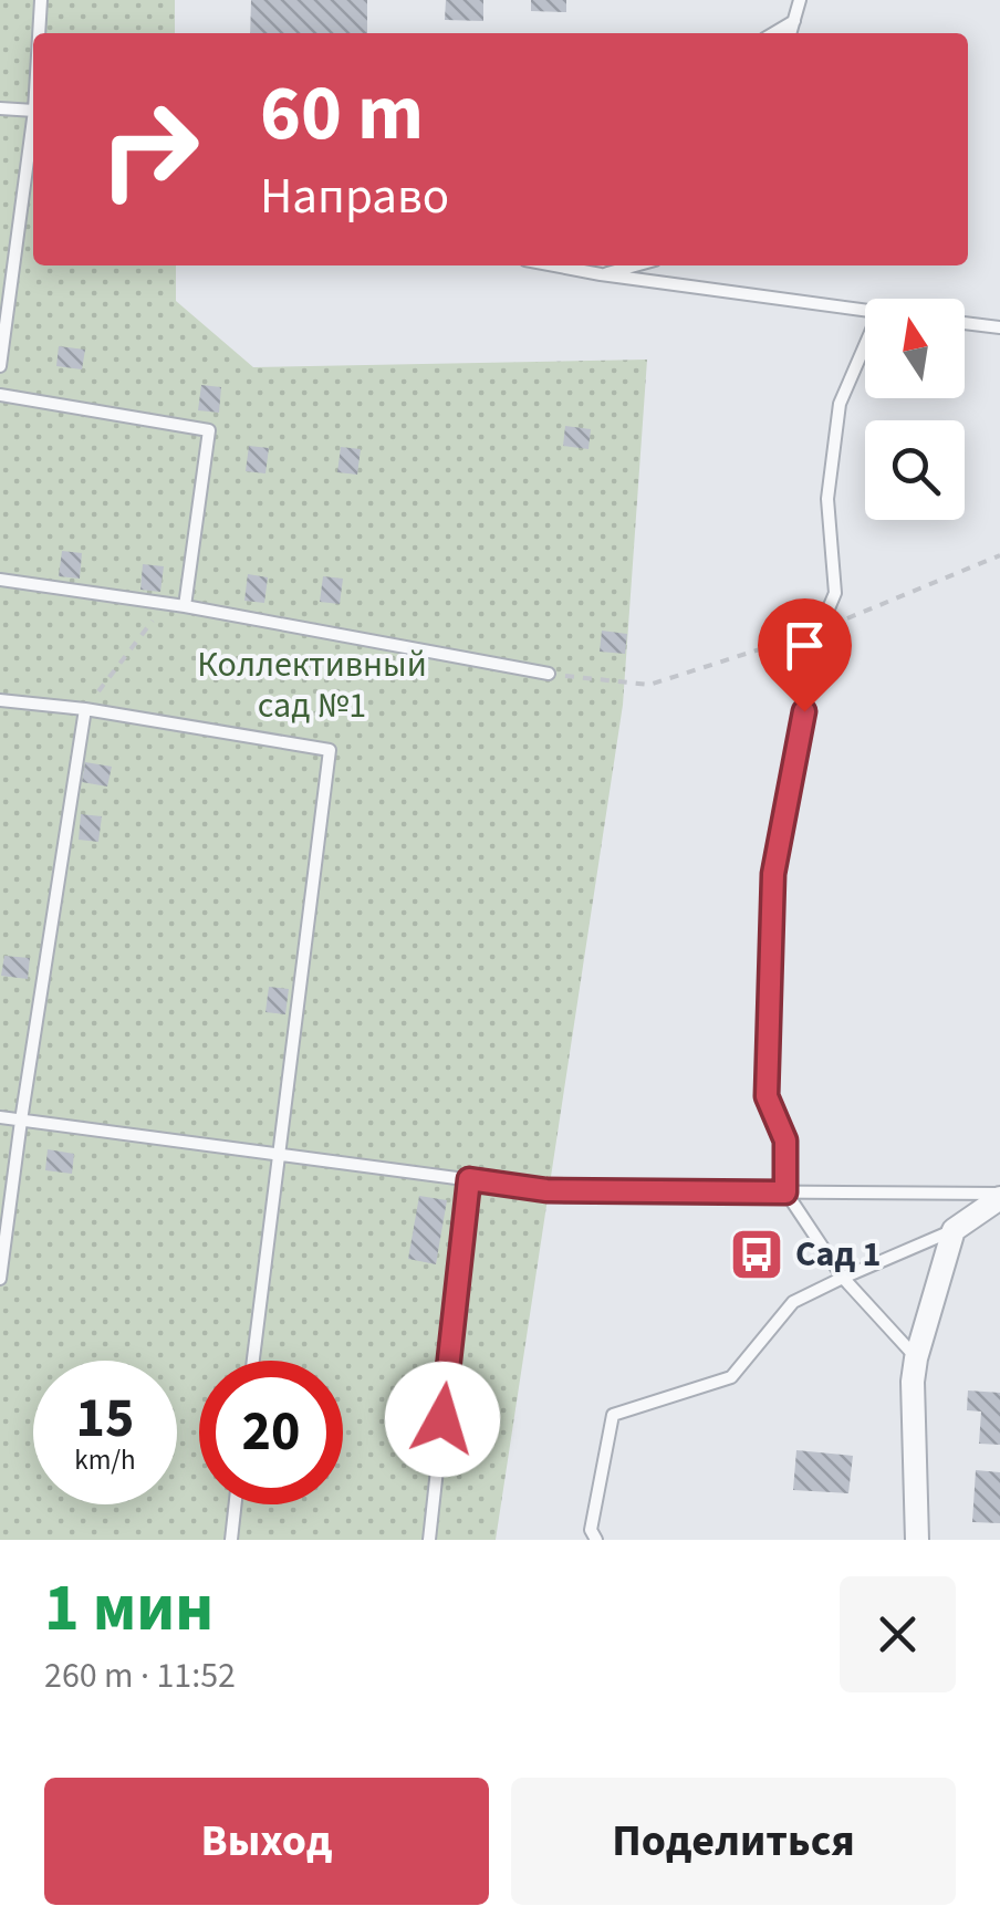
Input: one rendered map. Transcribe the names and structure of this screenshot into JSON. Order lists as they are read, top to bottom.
{
  "parks": ["Коллективный сад №1"],
  "places": {
    "bus stop": ["Сад 1"]
  },
  "north": "top",
  "page": {
    "turn": ["60 m", "Направо"],
    "speed": "15 km/h",
    "limit": "20",
    "heading": ["1 мин", "260 m · 11:52"],
    "buttons": ["Выход", "Поделиться"]
  }
}
